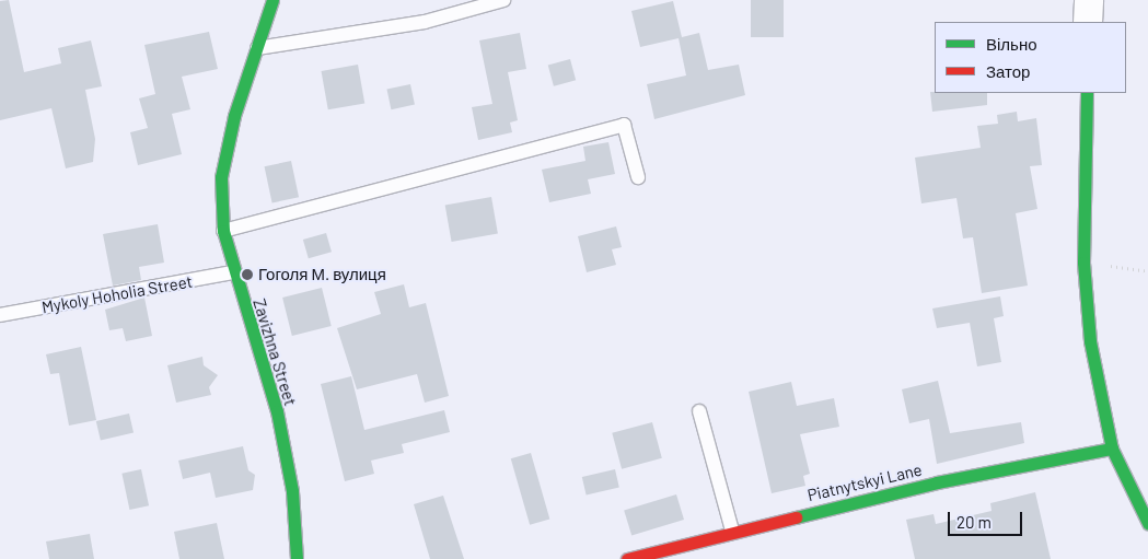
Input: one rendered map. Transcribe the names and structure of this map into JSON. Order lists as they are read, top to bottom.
{
  "streets": {
    "street": ["Zavizhna Street", "Piatnytskyi Lane"],
    "lane": ["Mykoly Hoholia Street"]
  },
  "crossings": [
    ["Mykoly Hoholia Street", "Zavizhna Street"]
  ],
  "places": ["Гоголя М. вулиця"],
  "legend": ["Вільно", "Затор"],
  "scale_bar": "20 m"
}
